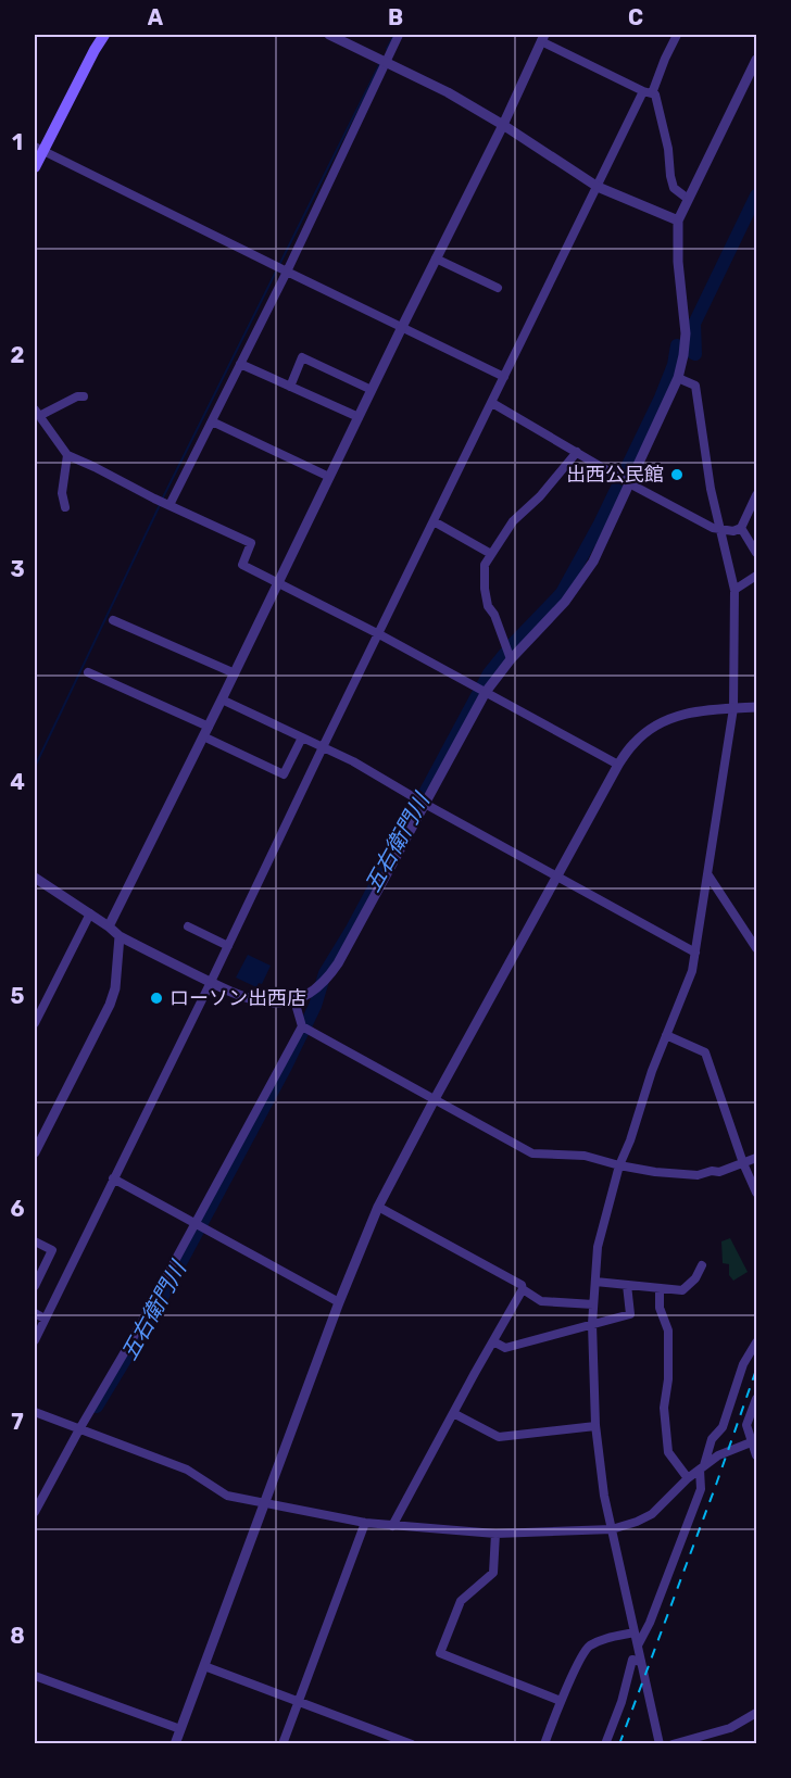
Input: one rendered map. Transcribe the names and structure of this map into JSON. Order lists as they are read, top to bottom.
{
  "water": ["五右衛門川"],
  "places": ["出西公民館", "ローソン出西店"],
  "grid": {
    "columns": ["A", "B", "C"],
    "rows": [
      "1",
      "2",
      "3",
      "4",
      "5",
      "6",
      "7",
      "8"
    ]
  }
}
